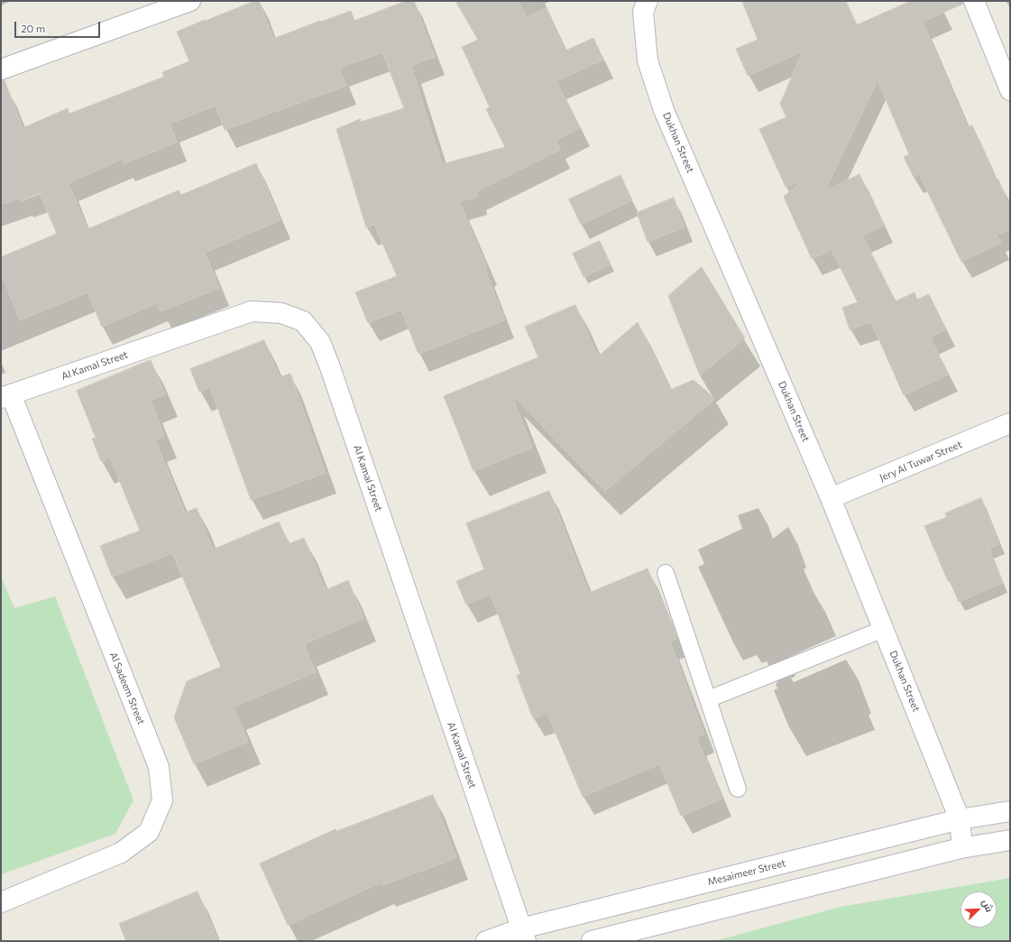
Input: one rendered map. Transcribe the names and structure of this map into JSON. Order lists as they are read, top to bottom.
{
  "streets": {
    "street": [
      "Dukhan Street",
      "Al Kamal Street",
      "Jery Al Tuwar Street",
      "Al Sadeem Street",
      "Mesaimeer Street"
    ]
  },
  "crossings": [
    ["Dukhan Street", "Jery Al Tuwar Street"],
    ["Dukhan Street", "Mesaimeer Street"],
    ["Al Kamal Street", "Al Sadeem Street"],
    ["Al Kamal Street", "Mesaimeer Street"]
  ],
  "scale_bar": "20 m",
  "north": "top right"
}
